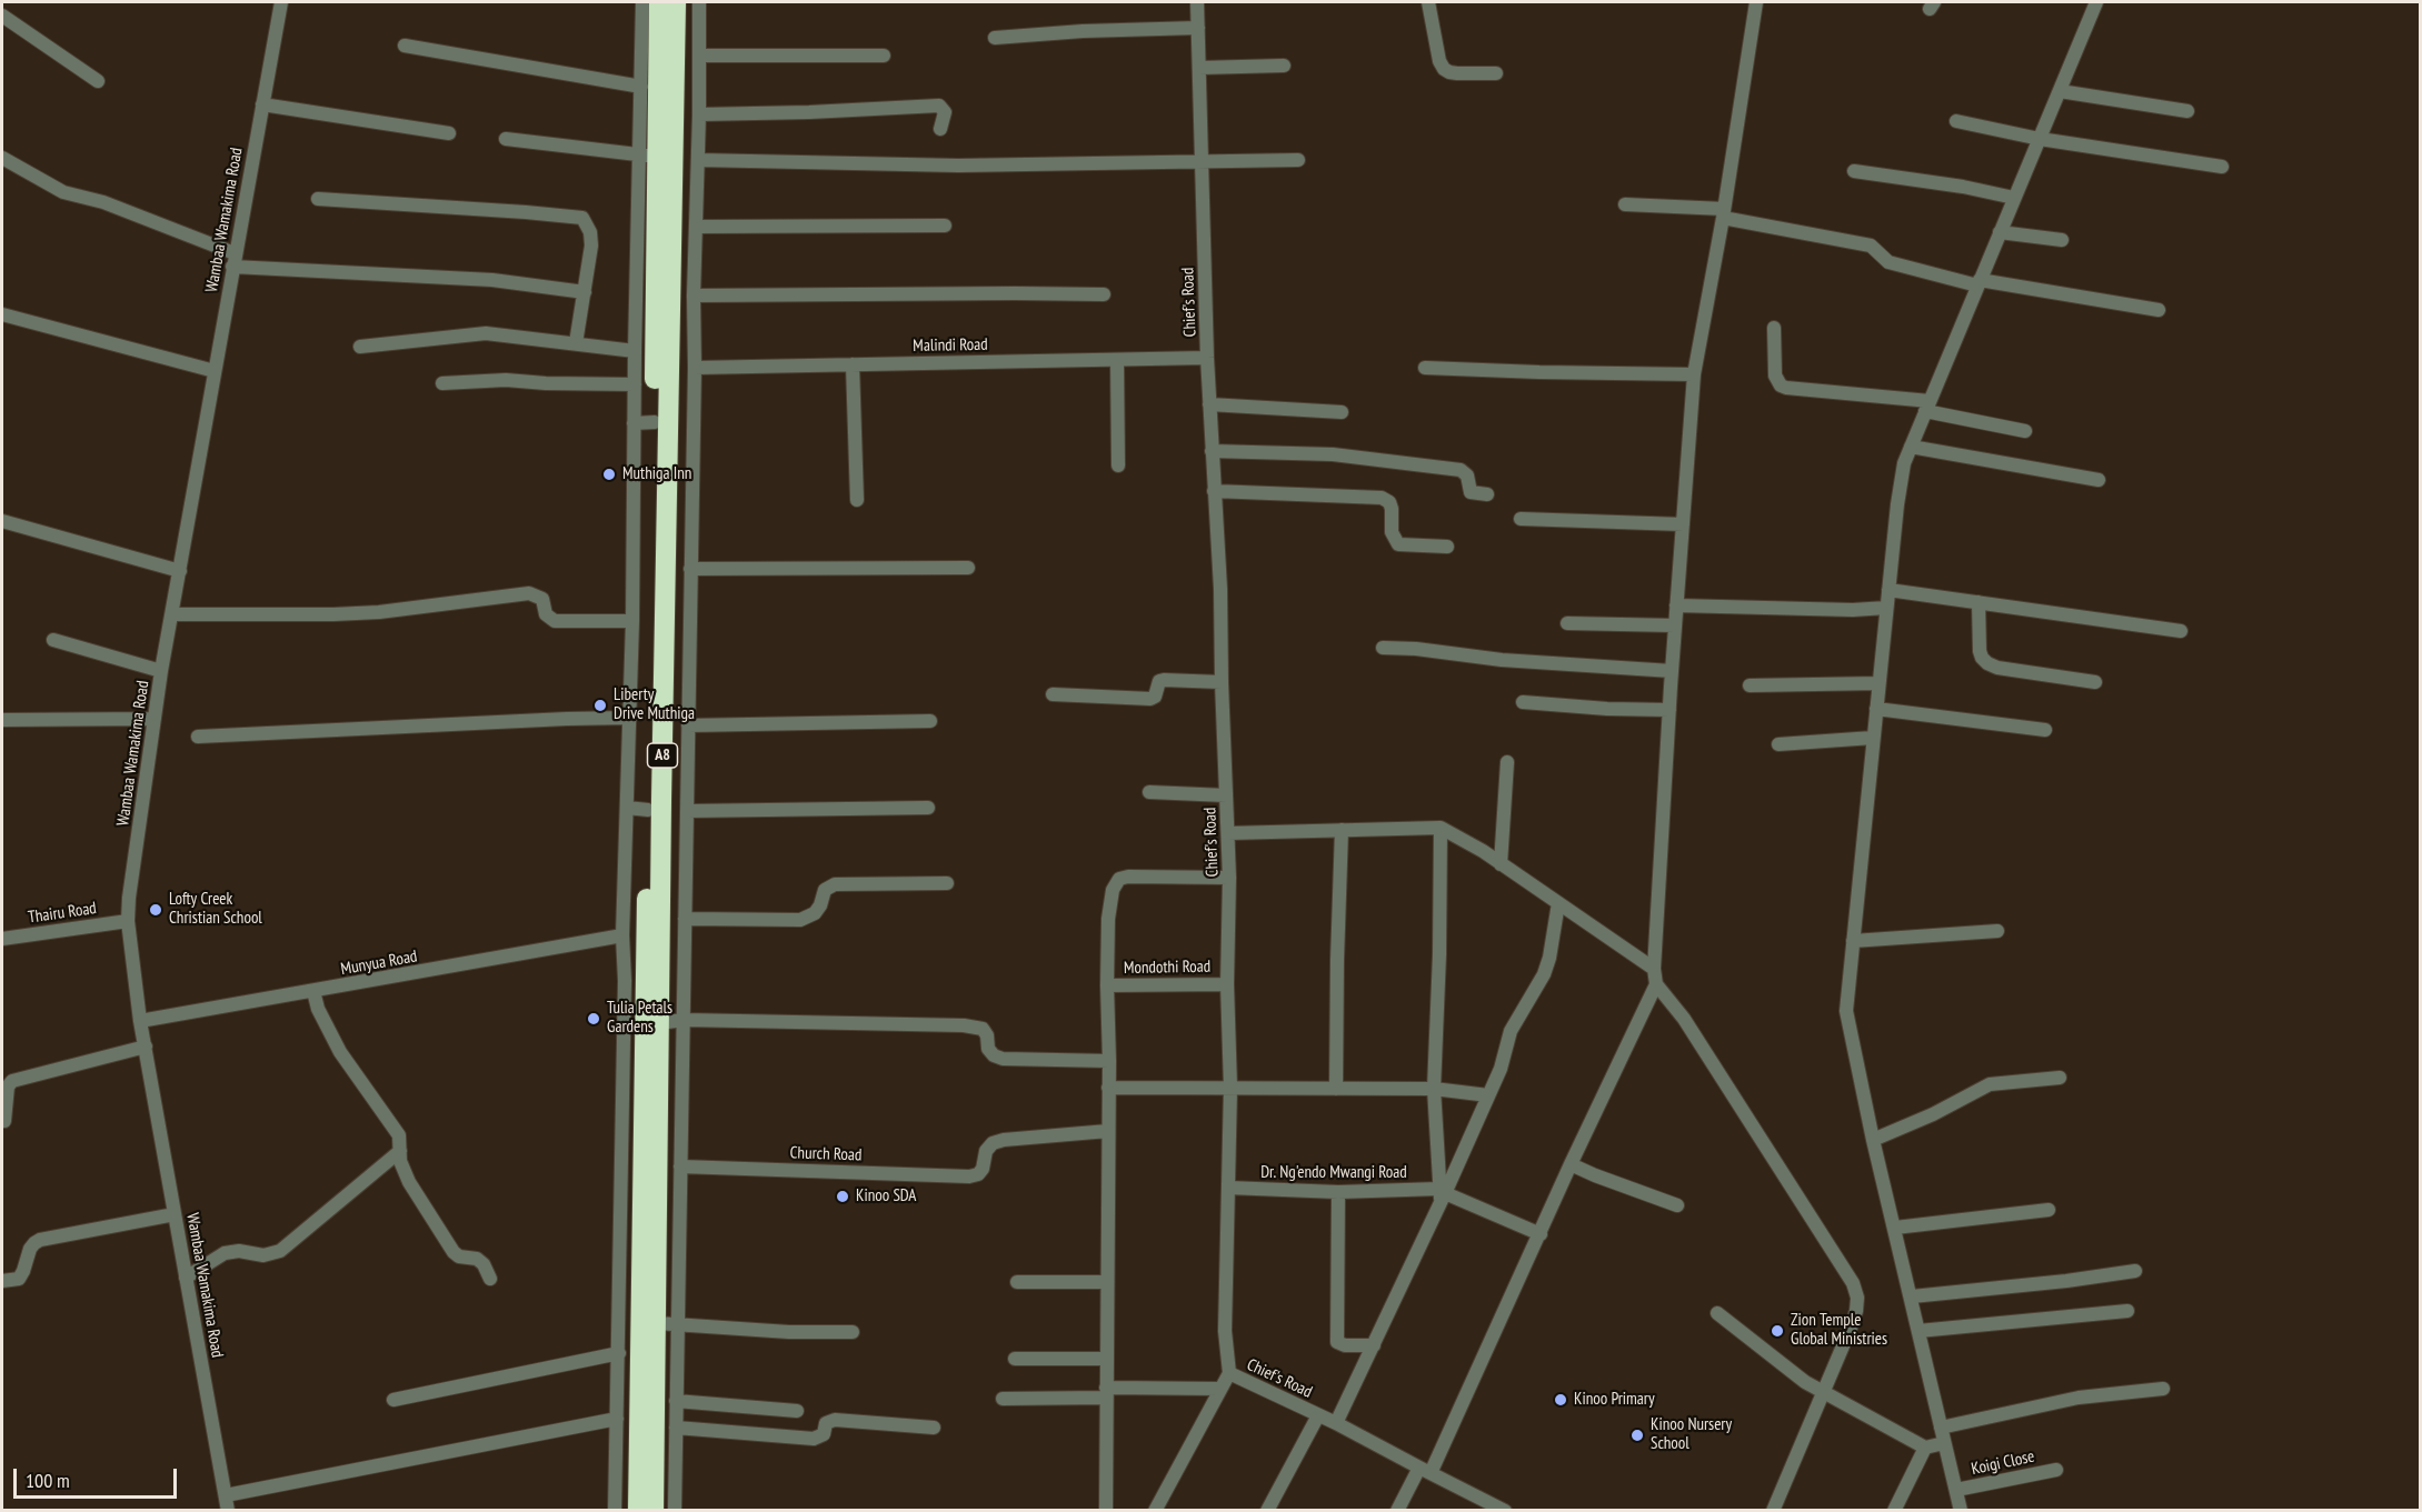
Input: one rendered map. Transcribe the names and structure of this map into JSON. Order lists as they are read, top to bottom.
{
  "streets": {
    "highway": ["A8"],
    "street": [
      "Wambaa Wamakima Road",
      "Chief's Road",
      "Malindi Road",
      "Thairu Road",
      "Munyua Road",
      "Mondothi Road",
      "Church Road",
      "Dr. Ng'endo Mwangi Road",
      "Koigi Close"
    ]
  },
  "crossings": [
    ["Wambaa Wamakima Road", "Thairu Road"],
    ["Wambaa Wamakima Road", "Munyua Road"],
    ["Chief's Road", "Malindi Road"],
    ["Chief's Road", "Mondothi Road"],
    ["Chief's Road", "Dr. Ng'endo Mwangi Road"]
  ],
  "places": [
    "Muthiga Inn",
    "Liberty Drive Muthiga",
    "Lofty Creek Christian School",
    "Tulia Petals Gardens",
    "Kinoo SDA",
    "Zion Temple Global Ministries",
    "Kinoo Primary",
    "Kinoo Nursery School"
  ],
  "scale_bar": "100 m"
}
